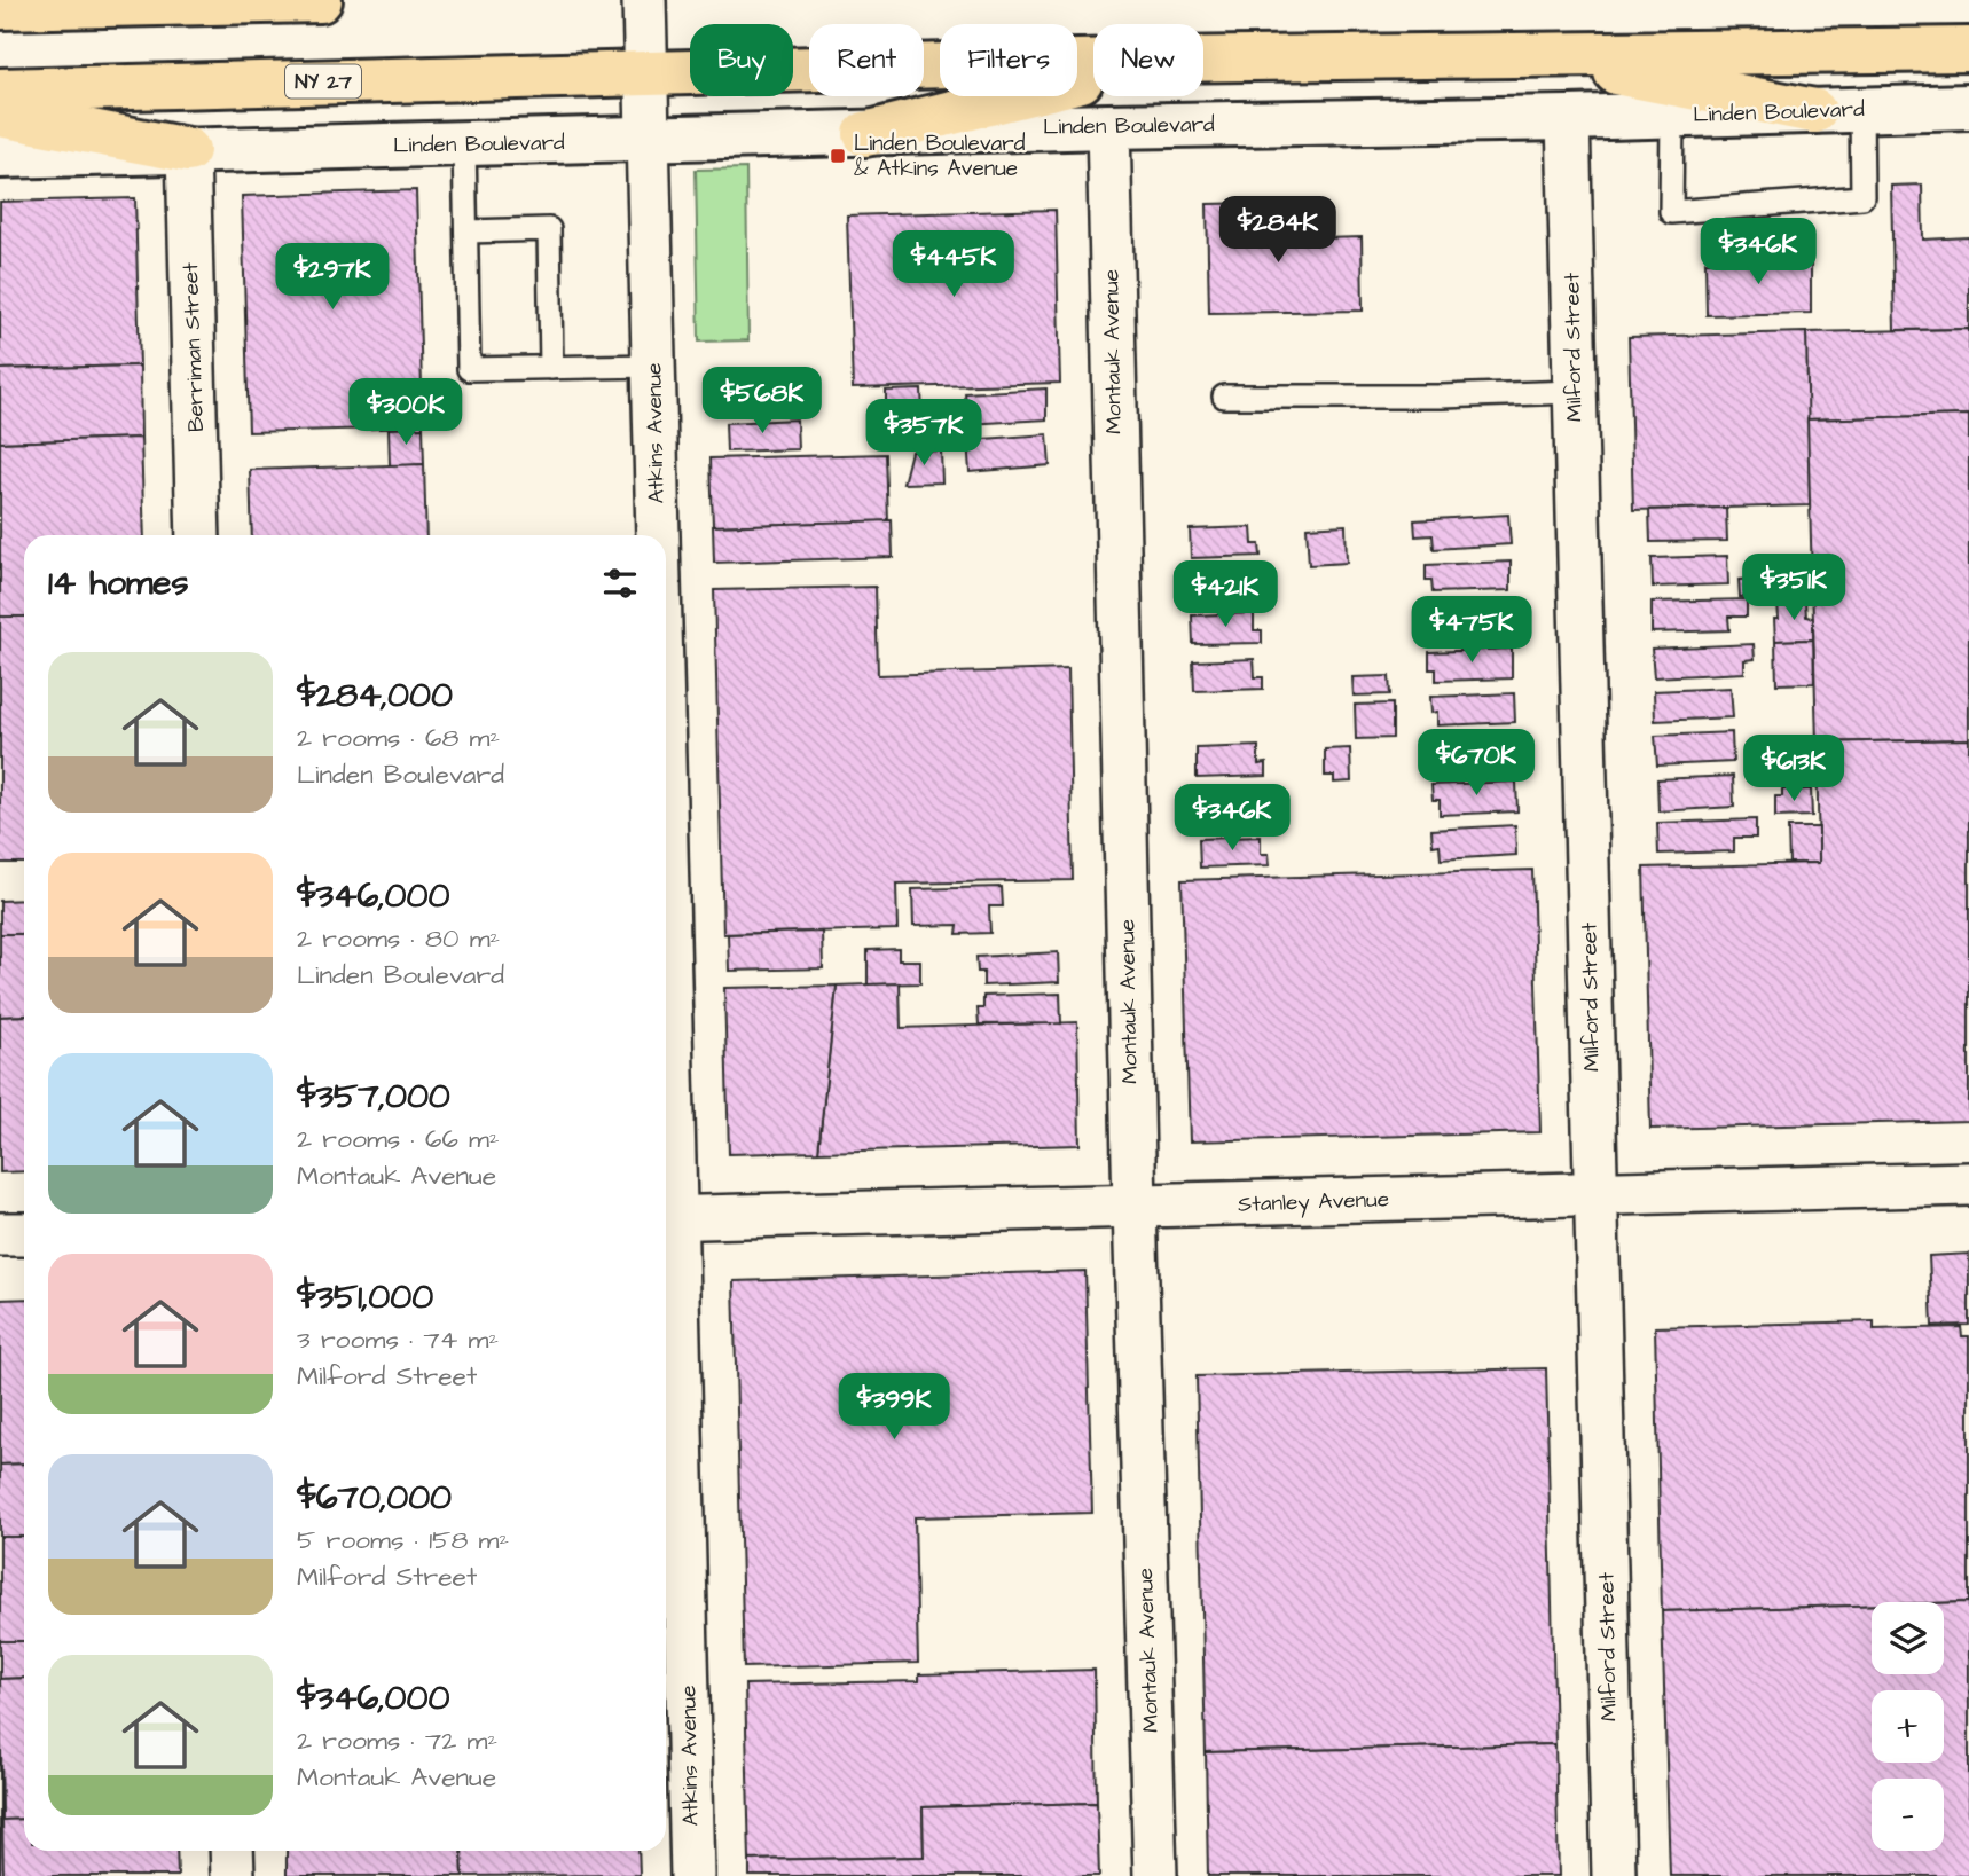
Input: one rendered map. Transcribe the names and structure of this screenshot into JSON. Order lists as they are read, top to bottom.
{
  "streets": {
    "highway": ["NY 27"],
    "street": [
      "Linden Boulevard",
      "Berriman Street",
      "Milford Street",
      "Montauk Avenue",
      "Atkins Avenue",
      "Stanley Avenue"
    ]
  },
  "crossings": [
    ["NY 27", "Atkins Avenue"],
    ["Linden Boulevard", "Berriman Street"],
    ["Linden Boulevard", "Milford Street"],
    ["Linden Boulevard", "Montauk Avenue"],
    ["Linden Boulevard", "Atkins Avenue"],
    ["Milford Street", "Stanley Avenue"],
    ["Montauk Avenue", "Stanley Avenue"],
    ["Atkins Avenue", "Stanley Avenue"]
  ],
  "places": {
    "transit": ["Linden Boulevard & Atkins Avenue"]
  },
  "page": {
    "chip": [
      "Buy",
      "Rent",
      "Filters",
      "New"
    ],
    "price": [
      "$284K",
      "$346K",
      "$445K",
      "$297K",
      "$568K",
      "$300K",
      "$357K",
      "$351K",
      "$421K",
      "$475K",
      "$670K",
      "$613K",
      "$346K",
      "$399K"
    ],
    "heading": "14 homes",
    "list": [
      {
        "name": "$284,000",
        "note": "2 rooms · 68 m² · Linden Boulevard"
      },
      {
        "name": "$346,000",
        "note": "2 rooms · 80 m² · Linden Boulevard"
      },
      {
        "name": "$357,000",
        "note": "2 rooms · 66 m² · Montauk Avenue"
      },
      {
        "name": "$351,000",
        "note": "3 rooms · 74 m² · Milford Street"
      },
      {
        "name": "$670,000",
        "note": "5 rooms · 158 m² · Milford Street"
      },
      {
        "name": "$346,000",
        "note": "2 rooms · 72 m² · Montauk Avenue"
      }
    ],
    "map_buttons": ["+", "−"]
  }
}
